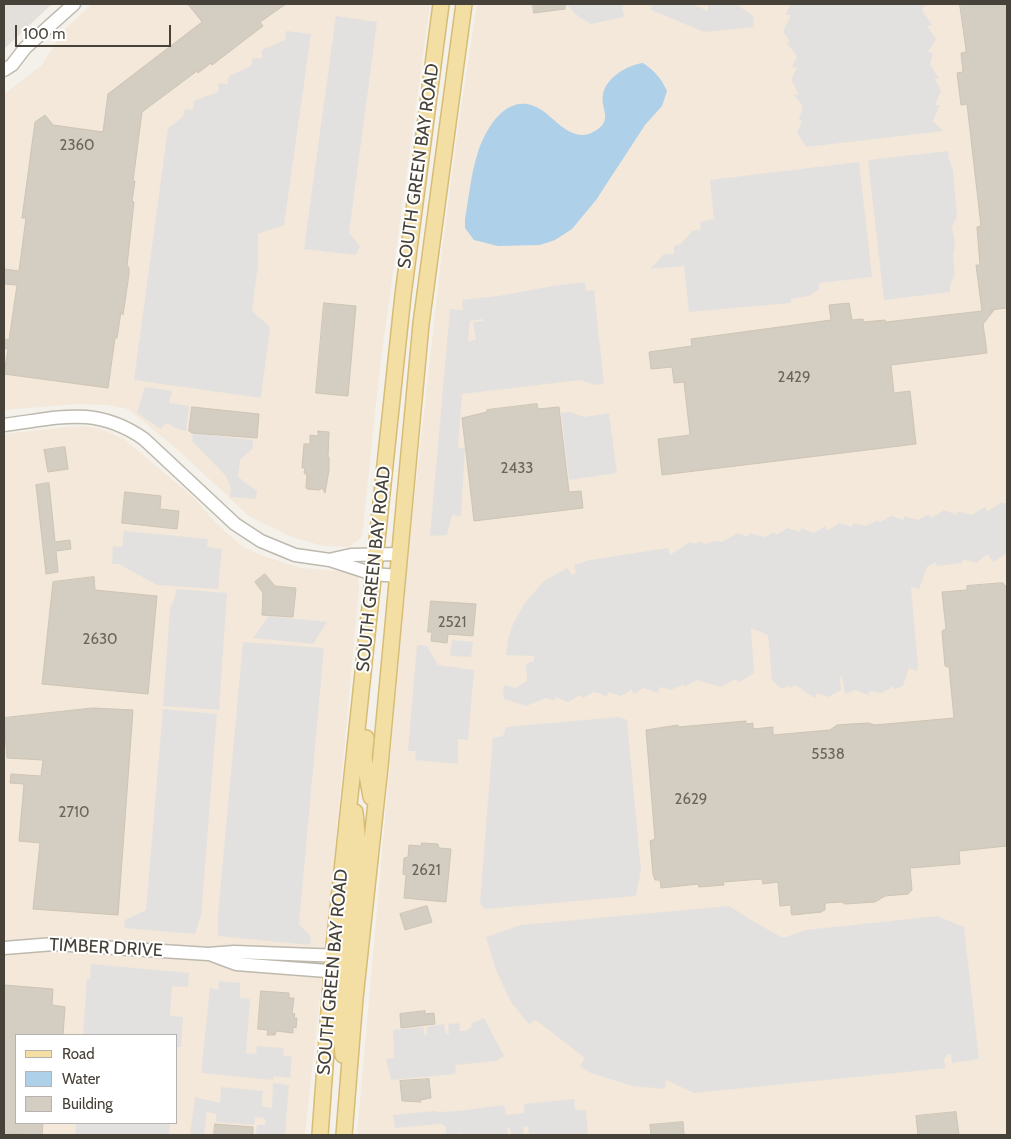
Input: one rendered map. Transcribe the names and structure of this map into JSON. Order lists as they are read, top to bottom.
{
  "streets": {
    "main road": ["SOUTH GREEN BAY ROAD"],
    "street": ["TIMBER DRIVE"]
  },
  "crossings": [
    ["SOUTH GREEN BAY ROAD", "TIMBER DRIVE"]
  ],
  "house_numbers": [
    "2360",
    "2429",
    "2433",
    "2521",
    "2630",
    "5538",
    "2629",
    "2710",
    "2621"
  ],
  "legend": ["Road", "Water", "Building"],
  "scale_bar": "100 m"
}
